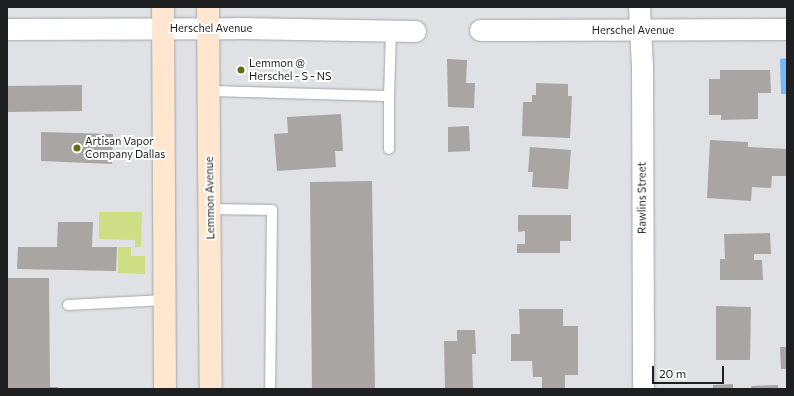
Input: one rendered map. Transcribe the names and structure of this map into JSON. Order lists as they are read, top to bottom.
{
  "streets": {
    "main road": ["Lemmon Avenue"],
    "street": ["Herschel Avenue", "Rawlins Street"]
  },
  "crossings": [
    ["Herschel Avenue", "Lemmon Avenue"],
    ["Herschel Avenue", "Rawlins Street"]
  ],
  "places": ["Lemmon @ Herschel - S - NS", "Artisan Vapor Company Dallas"],
  "scale_bar": "20 m"
}
